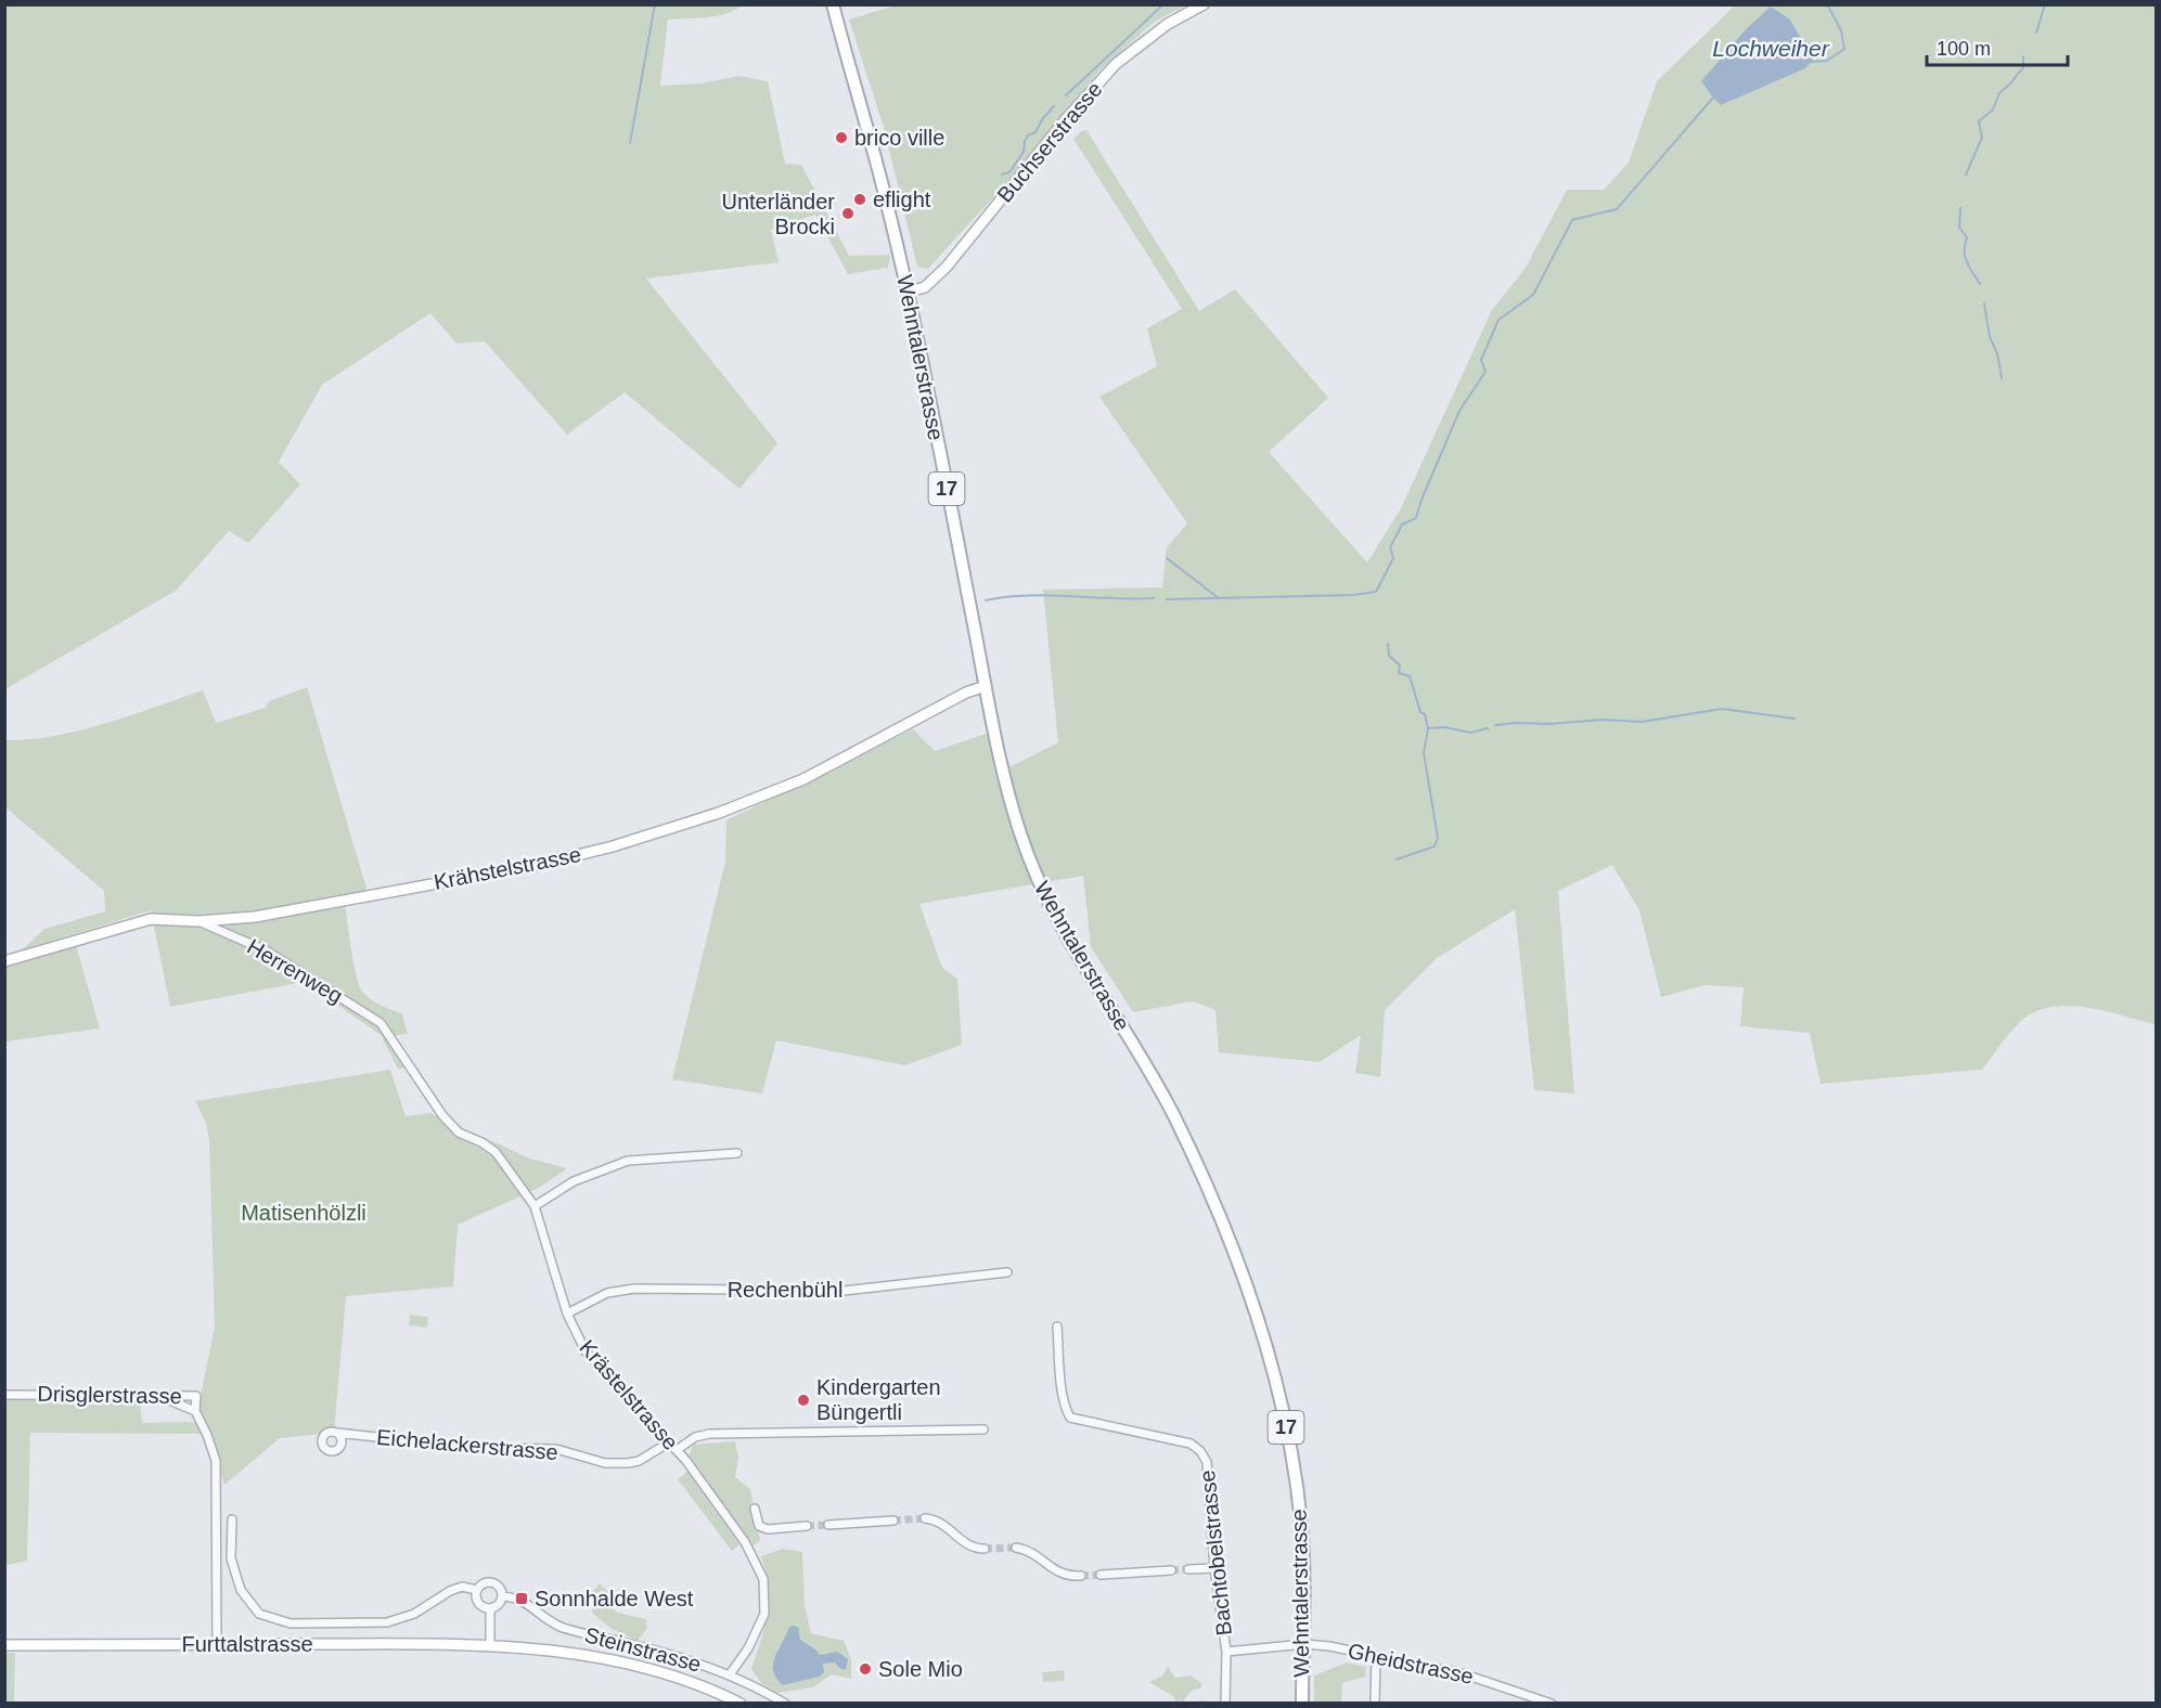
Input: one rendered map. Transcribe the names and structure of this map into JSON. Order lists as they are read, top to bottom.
{
  "streets": {
    "main road": [
      "Buchserstrasse",
      "Wehntalerstrasse",
      "17",
      "Krähstelstrasse",
      "Furttalstrasse"
    ],
    "street": [
      "Herrenweg",
      "Rechenbühl",
      "Drisglerstrasse",
      "Krästelstrasse",
      "Eichelackerstrasse",
      "Bachtobelstrasse",
      "Steinstrasse",
      "Gheidstrasse"
    ]
  },
  "crossings": [
    ["Buchserstrasse", "Wehntalerstrasse"],
    ["Wehntalerstrasse", "Krähstelstrasse"],
    ["Wehntalerstrasse", "Bachtobelstrasse"],
    ["Wehntalerstrasse", "Gheidstrasse"],
    ["Krähstelstrasse", "Herrenweg"],
    ["Herrenweg", "Krästelstrasse"],
    ["Rechenbühl", "Krästelstrasse"],
    ["Drisglerstrasse", "Furttalstrasse"],
    ["Krästelstrasse", "Eichelackerstrasse"],
    ["Krästelstrasse", "Steinstrasse"],
    ["Bachtobelstrasse", "Gheidstrasse"]
  ],
  "water": ["Lochweiher"],
  "parks": ["Matisenhölzli"],
  "places": {
    "other": [
      "brico ville",
      "eflight",
      "Unterländer Brocki",
      "Kindergarten Büngertli",
      "Sole Mio"
    ],
    "transit": ["Sonnhalde West"]
  },
  "scale_bar": "100 m"
}
